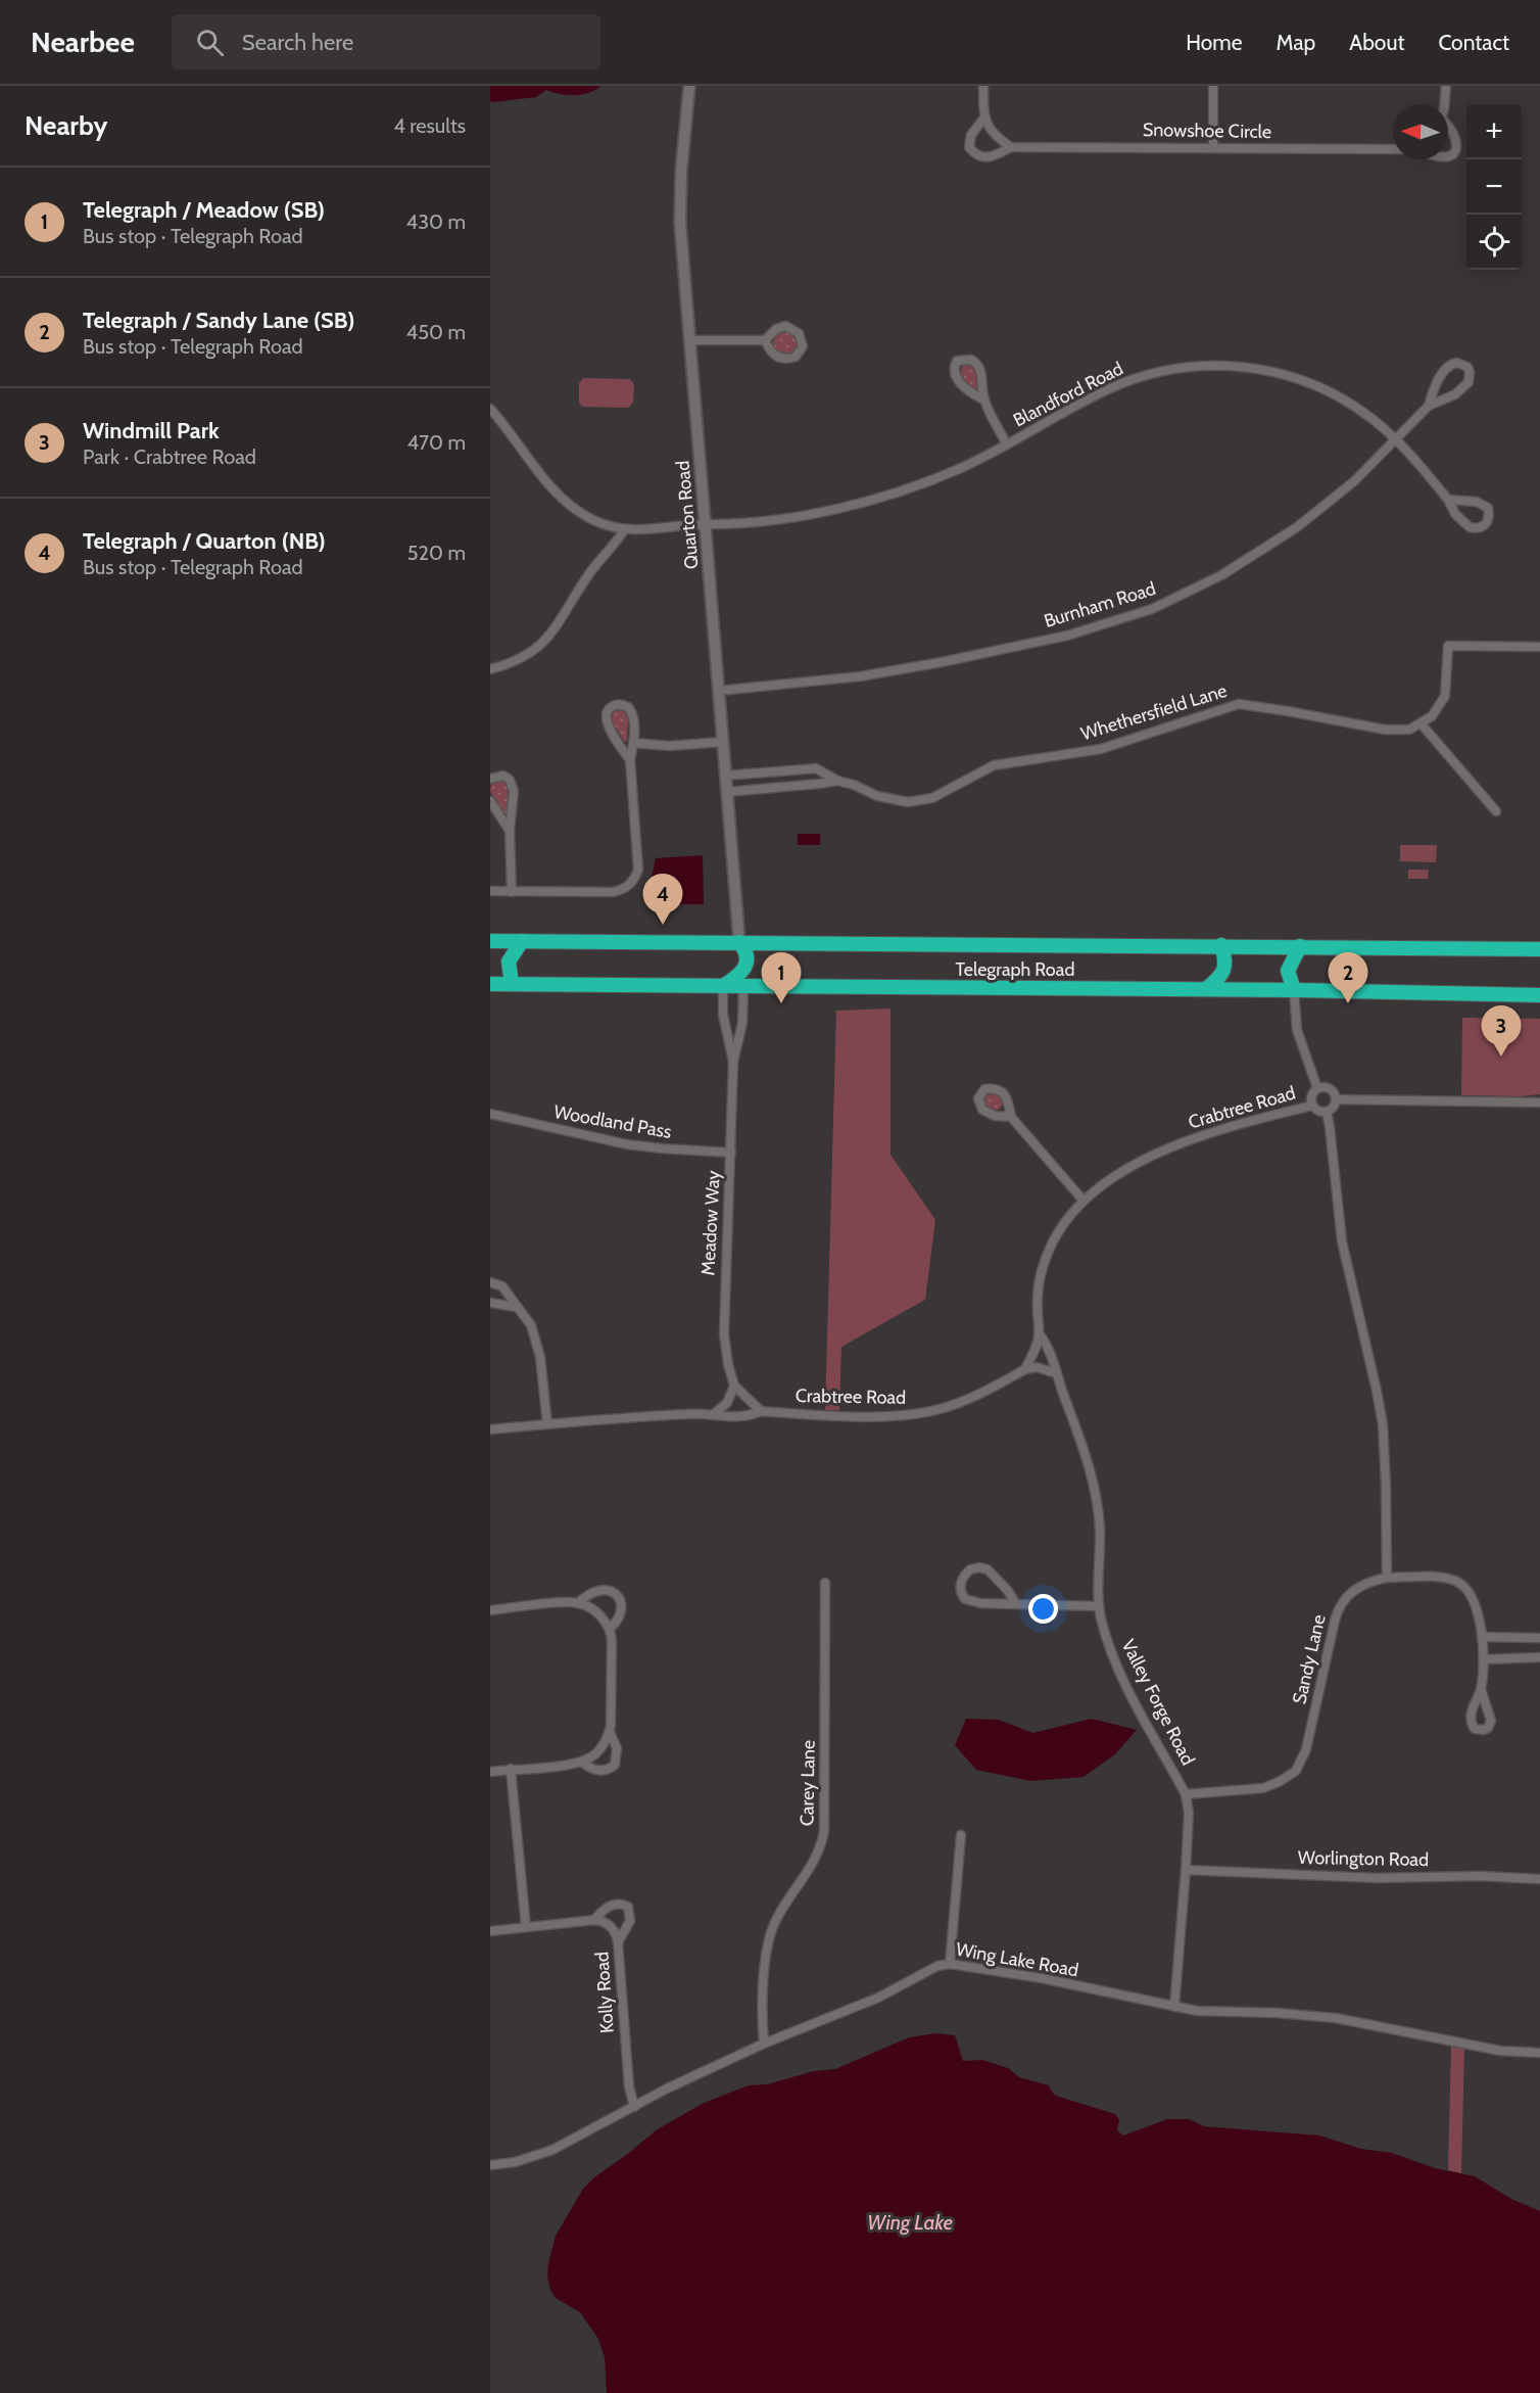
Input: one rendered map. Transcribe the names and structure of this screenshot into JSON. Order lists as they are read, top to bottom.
{
  "streets": {
    "highway": ["Telegraph Road"],
    "street": [
      "Snowshoe Circle",
      "Blandford Road",
      "Quarton Road",
      "Burnham Road",
      "Whethersfield Lane",
      "Crabtree Road",
      "Woodland Pass",
      "Meadow Way",
      "Sandy Lane",
      "Valley Forge Road",
      "Carey Lane",
      "Worlington Road",
      "Wing Lake Road",
      "Kolly Road"
    ]
  },
  "crossings": [
    ["Blandford Road", "Quarton Road"],
    ["Blandford Road", "Burnham Road"],
    ["Quarton Road", "Burnham Road"],
    ["Quarton Road", "Whethersfield Lane"],
    ["Quarton Road", "Telegraph Road"],
    ["Telegraph Road", "Meadow Way"],
    ["Crabtree Road", "Valley Forge Road"],
    ["Woodland Pass", "Meadow Way"],
    ["Sandy Lane", "Valley Forge Road"],
    ["Carey Lane", "Wing Lake Road"],
    ["Wing Lake Road", "Kolly Road"]
  ],
  "water": ["Wing Lake"],
  "north": "left",
  "page": {
    "header": "Nearbee",
    "search": "Search here",
    "nav": [
      "Home",
      "Map",
      "About",
      "Contact"
    ],
    "heading": ["Nearby", "4 results"],
    "map_buttons": ["+", "−"],
    "list": [
      {
        "mark": "1",
        "name": "Telegraph / Meadow (SB)",
        "note": "Bus stop · Telegraph Road",
        "value": "430 m"
      },
      {
        "mark": "2",
        "name": "Telegraph / Sandy Lane (SB)",
        "note": "Bus stop · Telegraph Road",
        "value": "450 m"
      },
      {
        "mark": "3",
        "name": "Windmill Park",
        "note": "Park · Crabtree Road",
        "value": "470 m"
      },
      {
        "mark": "4",
        "name": "Telegraph / Quarton (NB)",
        "note": "Bus stop · Telegraph Road",
        "value": "520 m"
      }
    ],
    "pins": [
      "4",
      "1",
      "2",
      "3"
    ]
  }
}
